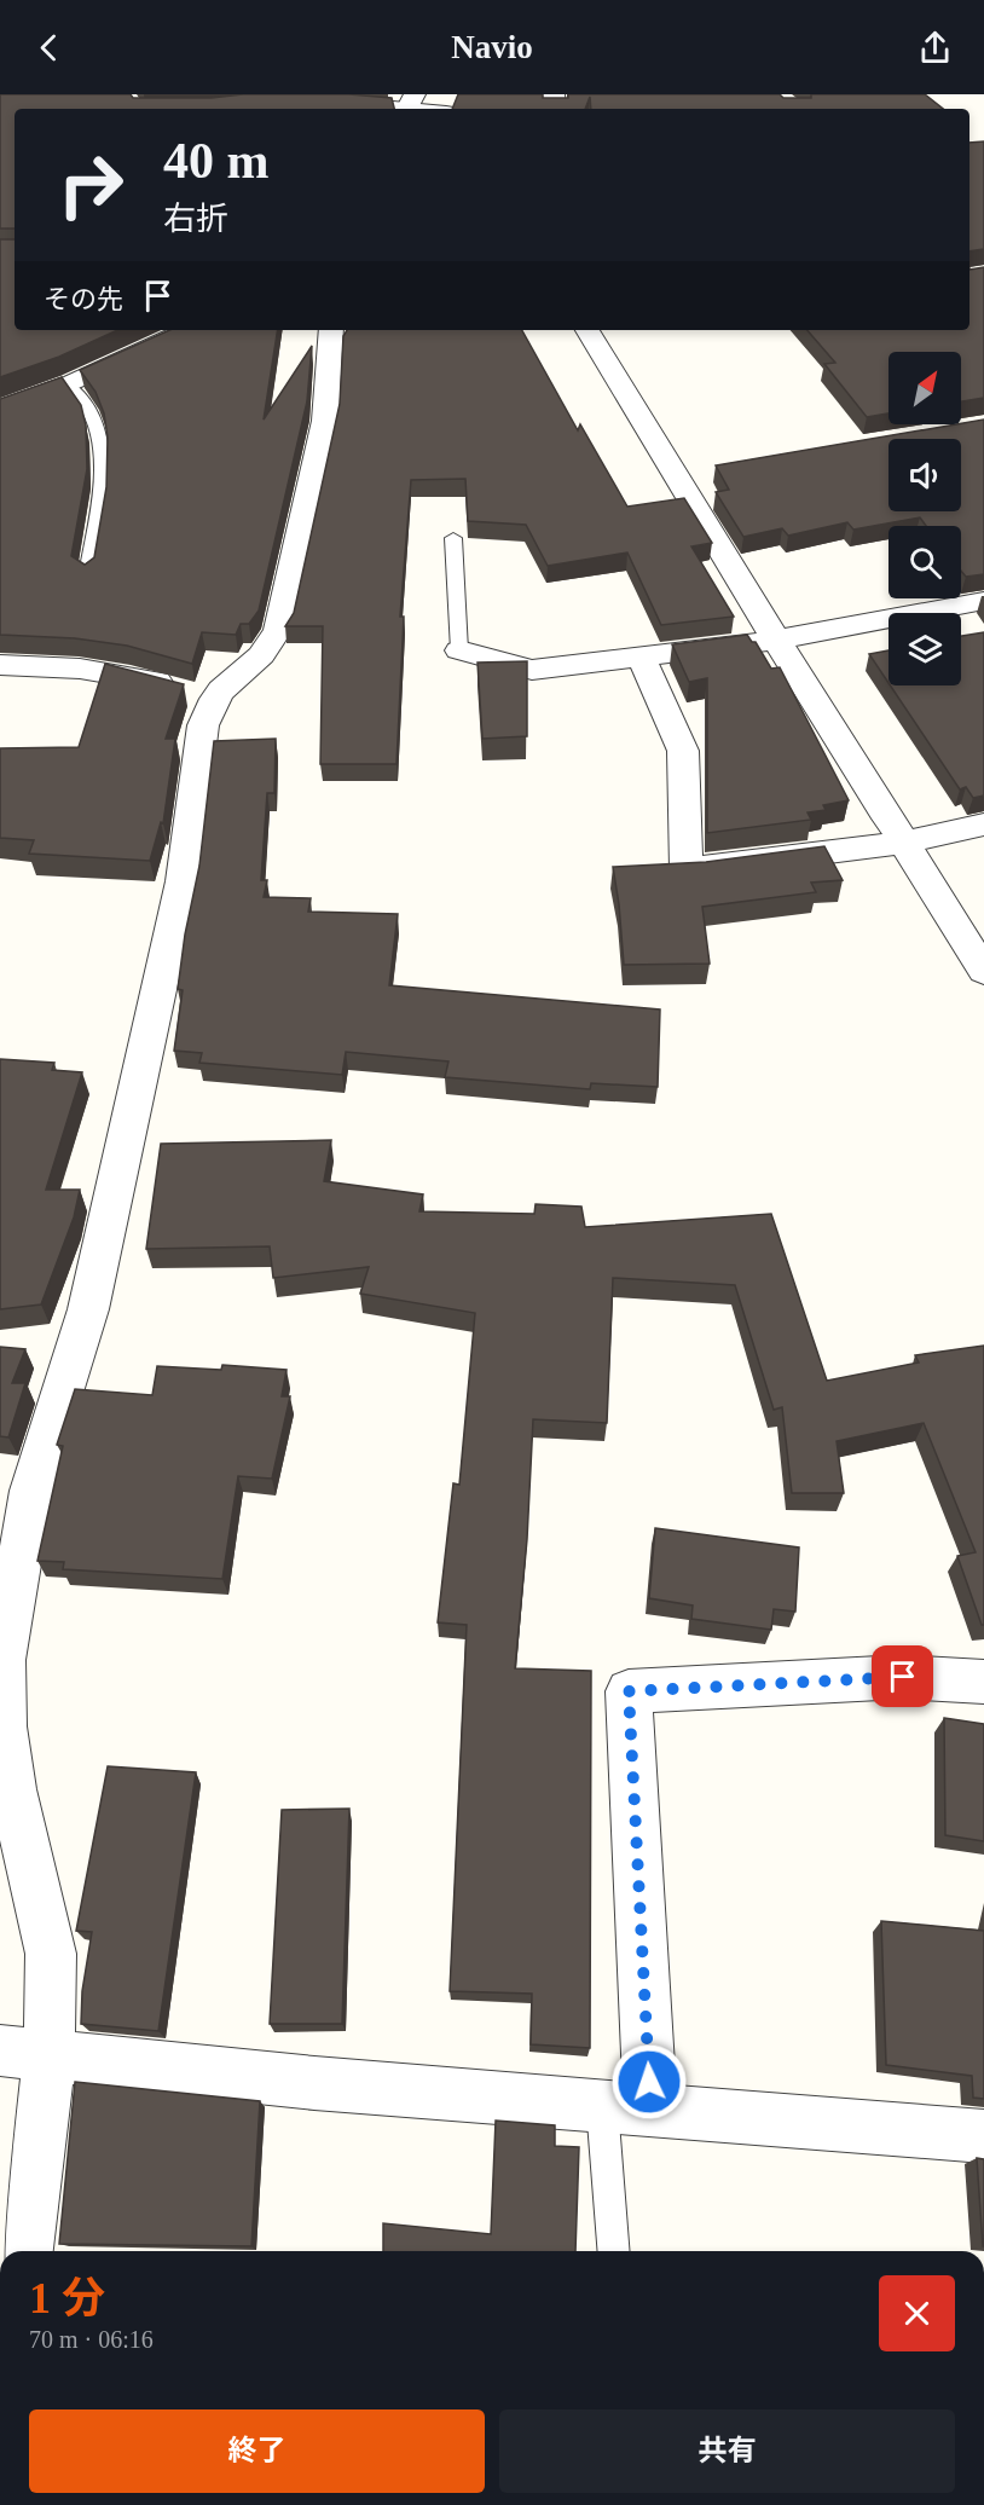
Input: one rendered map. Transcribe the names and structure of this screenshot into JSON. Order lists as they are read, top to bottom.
{
  "north": "top right",
  "page": {
    "header": "Navio",
    "turn": ["40 m", "右折"],
    "then": "その先",
    "heading": ["1 分", "70 m · 06:16"],
    "buttons": ["終了", "共有"]
  }
}
